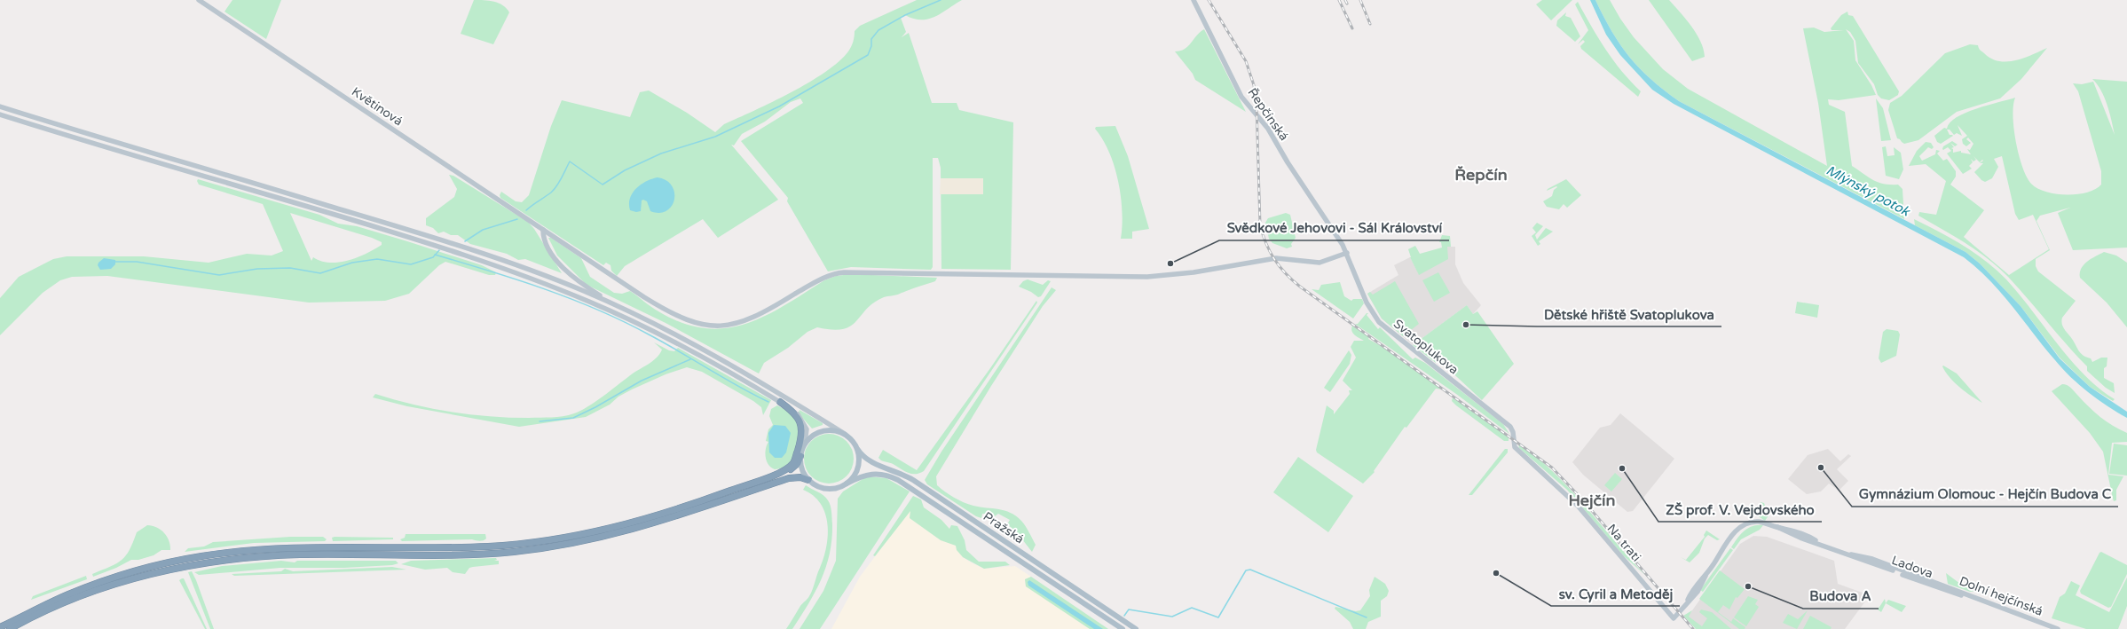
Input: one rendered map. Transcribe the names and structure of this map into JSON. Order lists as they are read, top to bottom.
{
  "streets": {
    "main road": [
      "Květinová",
      "Řepčínská",
      "Svatoplukova",
      "Pražská",
      "Na trati",
      "Ladova",
      "Dolní hejčínská"
    ]
  },
  "crossings": [
    ["Květinová", "Řepčínská"],
    ["Květinová", "Svatoplukova"],
    ["Řepčínská", "Svatoplukova"],
    ["Svatoplukova", "Na trati"],
    ["Na trati", "Ladova"],
    ["Ladova", "Dolní hejčínská"]
  ],
  "districts": ["Řepčín", "Hejčín"],
  "water": ["Mlýnský potok"],
  "places": [
    "Svědkové Jehovovi - Sál Království",
    "Dětské hřiště Svatoplukova",
    "Gymnázium Olomouc - Hejčín Budova C",
    "ZŠ prof. V. Vejdovského",
    "sv. Cyril a Metoděj",
    "Budova A"
  ]
}
